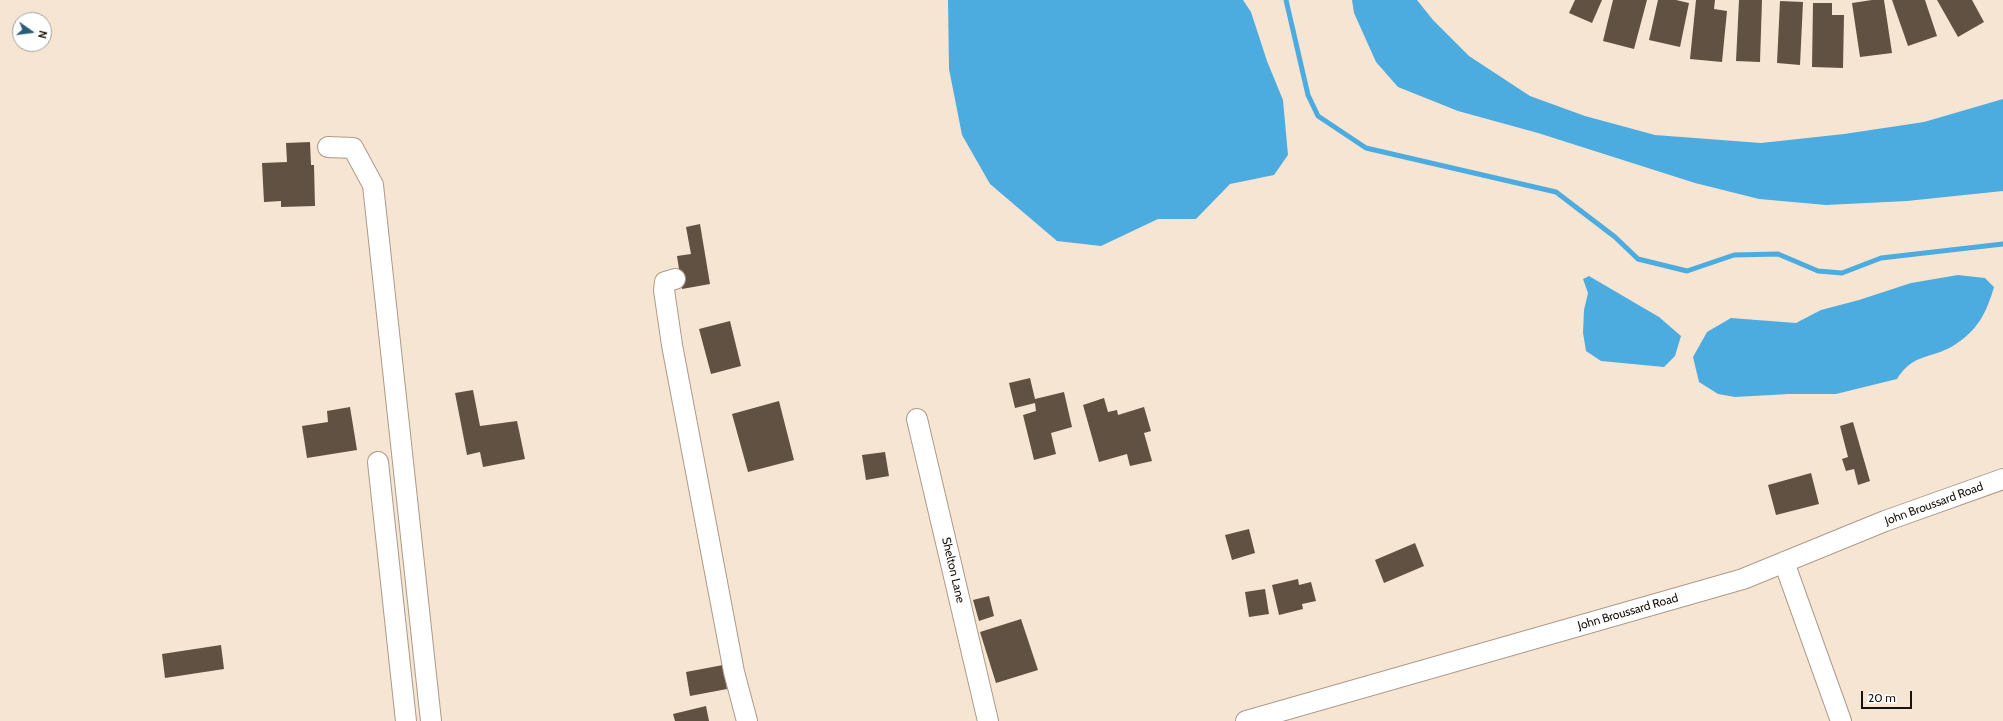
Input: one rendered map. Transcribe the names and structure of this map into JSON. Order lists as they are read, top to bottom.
{
  "streets": {
    "street": ["John Broussard Road", "Shelton Lane"]
  },
  "scale_bar": "20 m",
  "north": "right"
}
